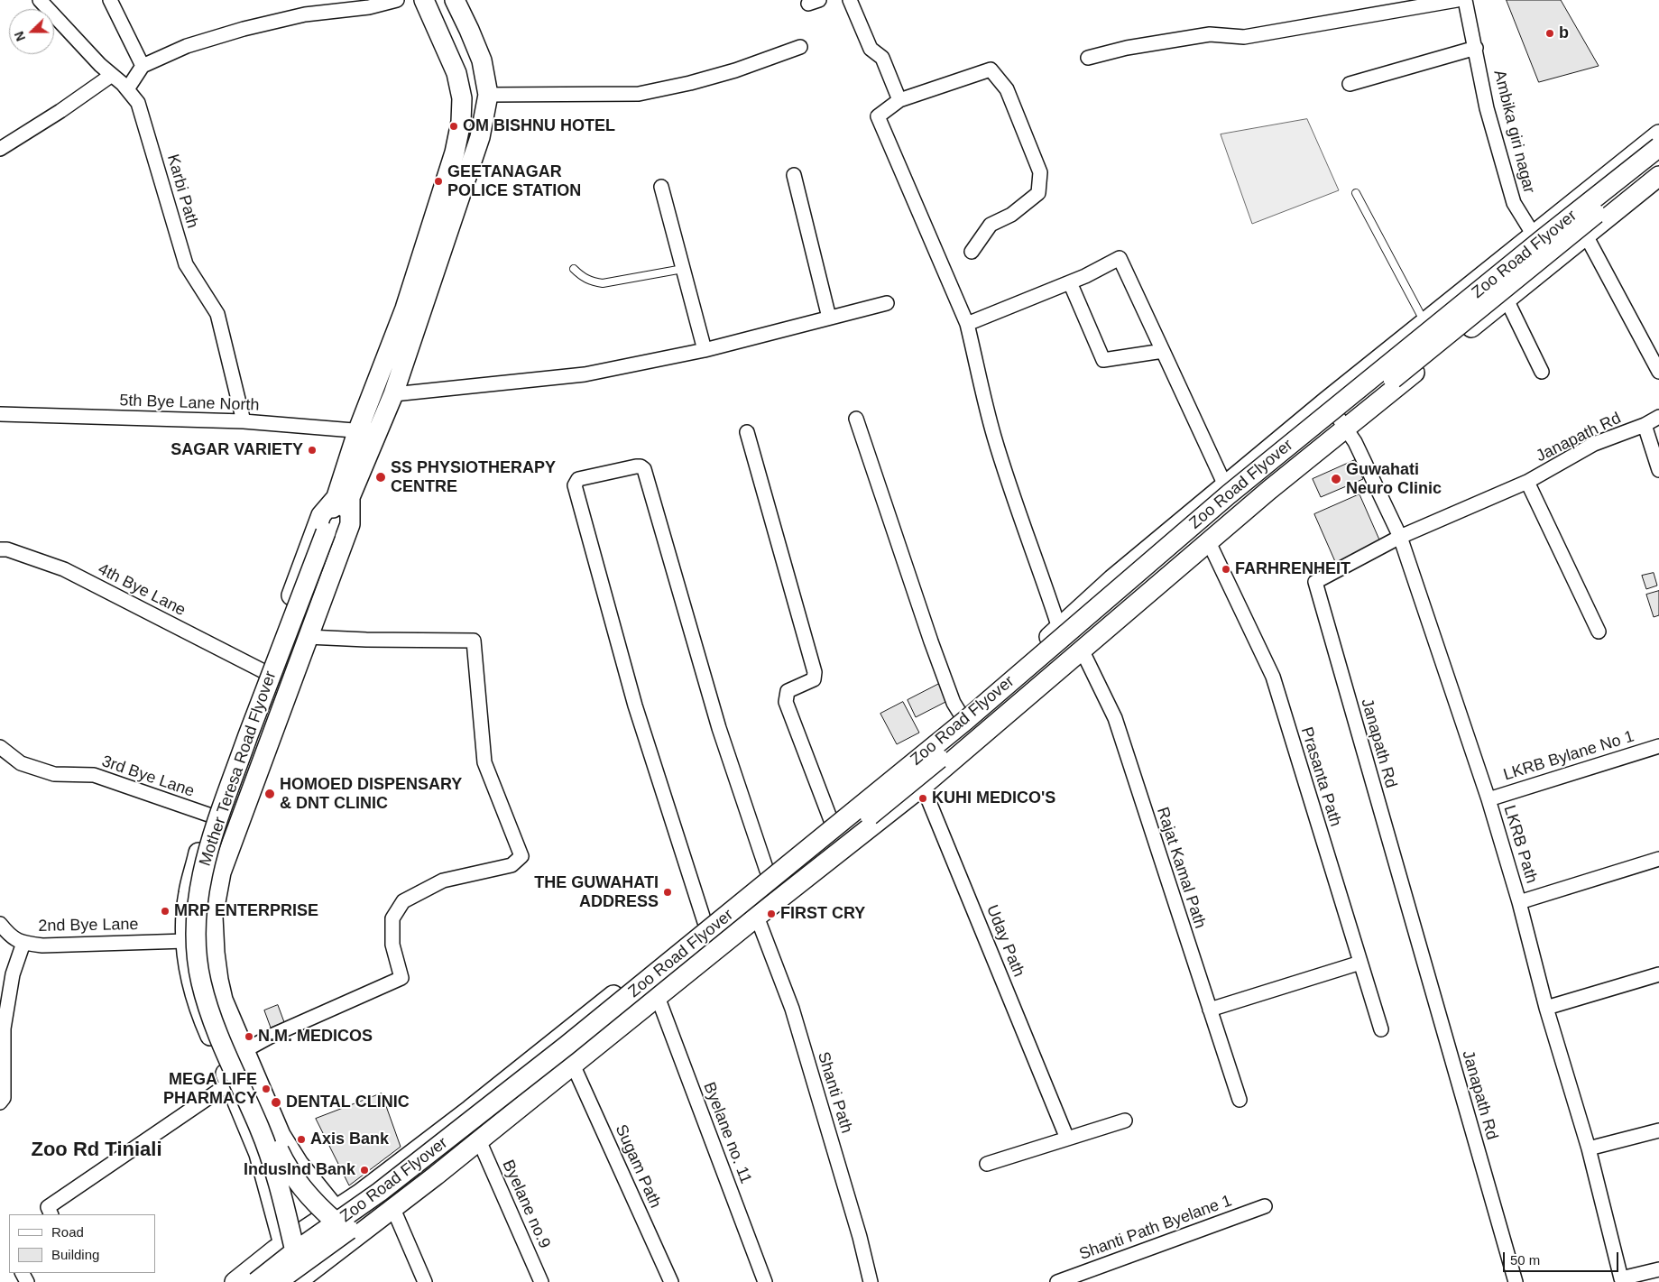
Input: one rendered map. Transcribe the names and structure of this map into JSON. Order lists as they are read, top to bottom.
{
  "streets": {
    "main road": ["Zoo Road Flyover", "Mother Teresa Road Flyover"],
    "street": [
      "Ambika giri nagar",
      "Karbi Path",
      "5th Bye Lane North",
      "Janapath Rd",
      "4th Bye Lane",
      "LKRB Bylane No 1",
      "3rd Bye Lane",
      "Prasanta Path",
      "LKRB Path",
      "Rajat Kamal Path",
      "2nd Bye Lane",
      "Uday Path",
      "Shanti Path",
      "Byelane no. 11",
      "Sugam Path",
      "Byelane no.9",
      "Shanti Path Byelane 1"
    ]
  },
  "crossings": [
    ["Karbi Path", "5th Bye Lane North"],
    ["Zoo Road Flyover", "Mother Teresa Road Flyover"],
    ["Janapath Rd", "LKRB Path"],
    ["LKRB Bylane No 1", "LKRB Path"]
  ],
  "districts": ["Zoo Rd Tiniali"],
  "places": [
    "b",
    "OM BISHNU HOTEL",
    "GEETANAGAR POLICE STATION",
    "SAGAR VARIETY",
    "SS PHYSIOTHERAPY CENTRE",
    "Guwahati Neuro Clinic",
    "FARHRENHEIT",
    "HOMOED DISPENSARY & DNT CLINIC",
    "KUHI MEDICO'S",
    "THE GUWAHATI ADDRESS",
    "MRP ENTERPRISE",
    "FIRST CRY",
    "N.M. MEDICOS",
    "MEGA LIFE PHARMACY",
    "DENTAL CLINIC",
    "Axis Bank",
    "IndusInd Bank"
  ],
  "legend": ["Road", "Building"],
  "scale_bar": "50 m",
  "north": "left"
}
